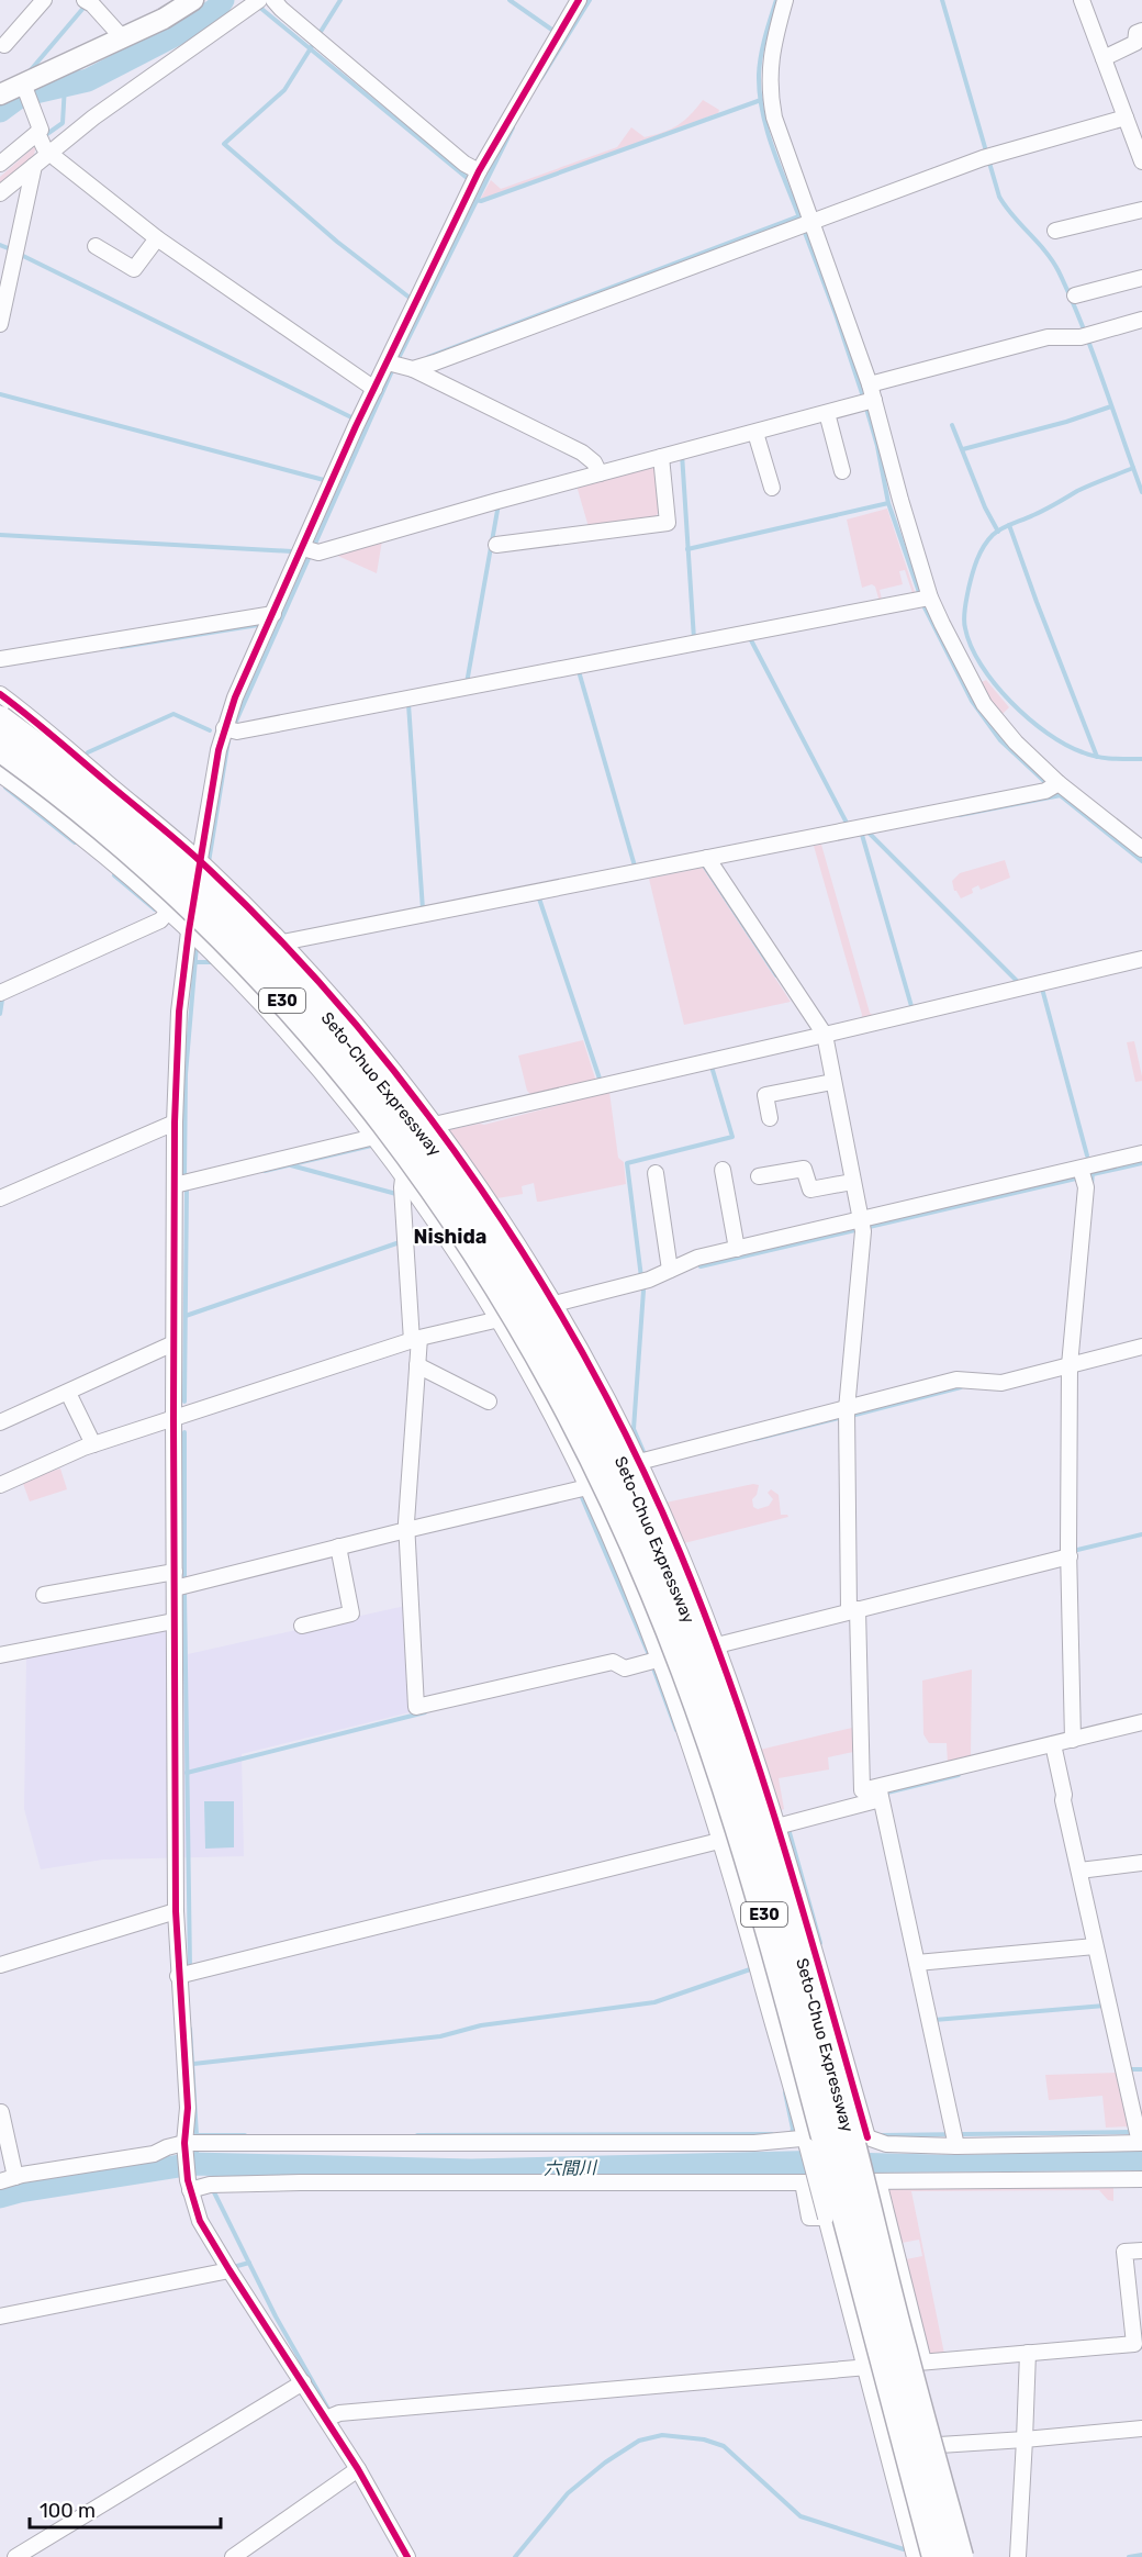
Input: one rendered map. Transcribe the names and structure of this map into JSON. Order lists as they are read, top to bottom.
{
  "streets": {
    "highway": ["E30", "Seto-Chuo Expressway"]
  },
  "districts": ["Nishida"],
  "water": ["六間川"],
  "scale_bar": "100 m"
}
